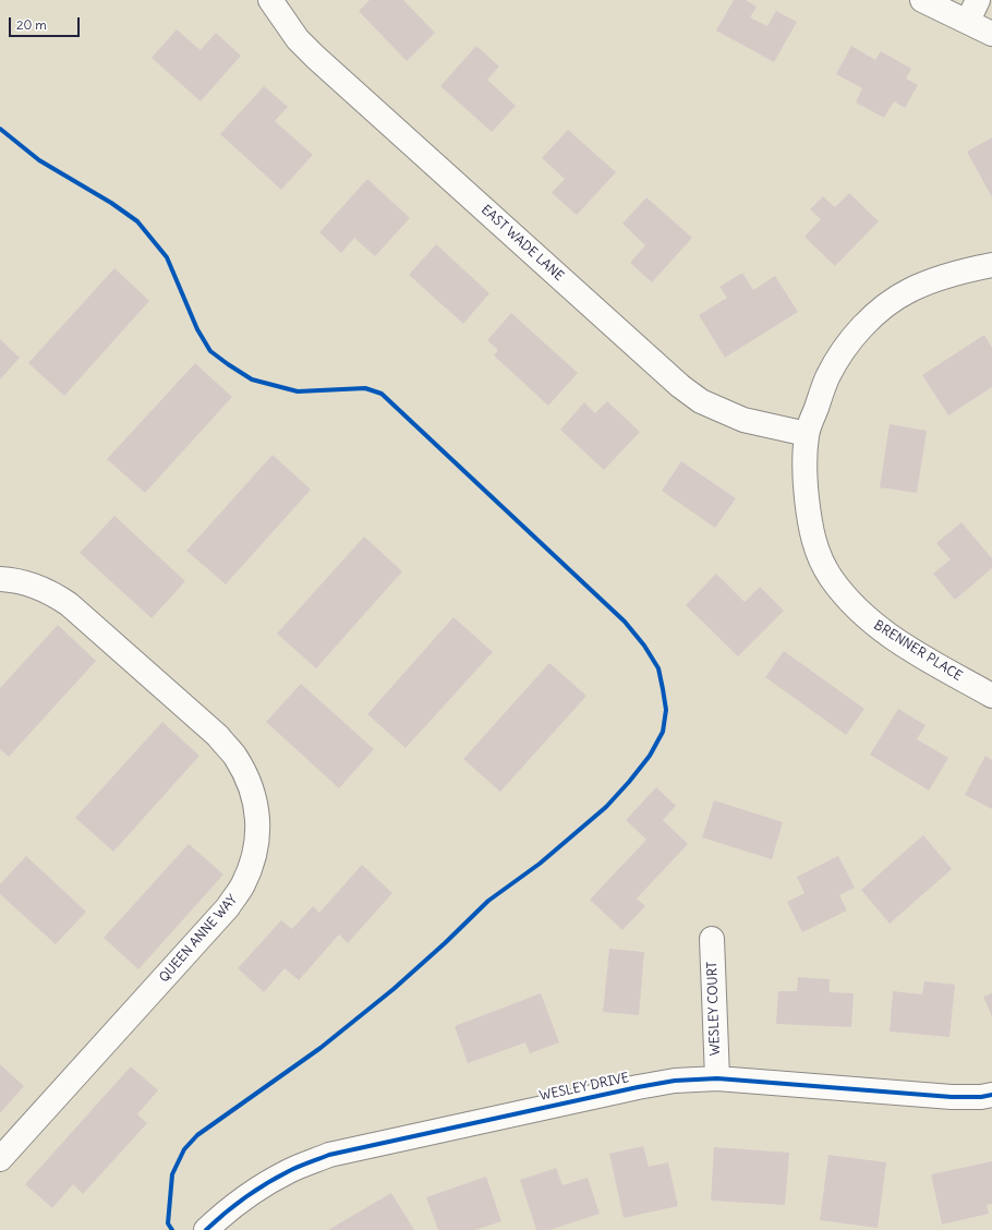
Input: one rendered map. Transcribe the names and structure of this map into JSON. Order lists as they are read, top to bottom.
{
  "streets": {
    "street": [
      "EAST WADE LANE",
      "BRENNER PLACE",
      "QUEEN ANNE WAY",
      "WESLEY COURT",
      "WESLEY DRIVE"
    ]
  },
  "crossings": [
    ["EAST WADE LANE", "BRENNER PLACE"],
    ["WESLEY COURT", "WESLEY DRIVE"]
  ],
  "scale_bar": "20 m"
}
